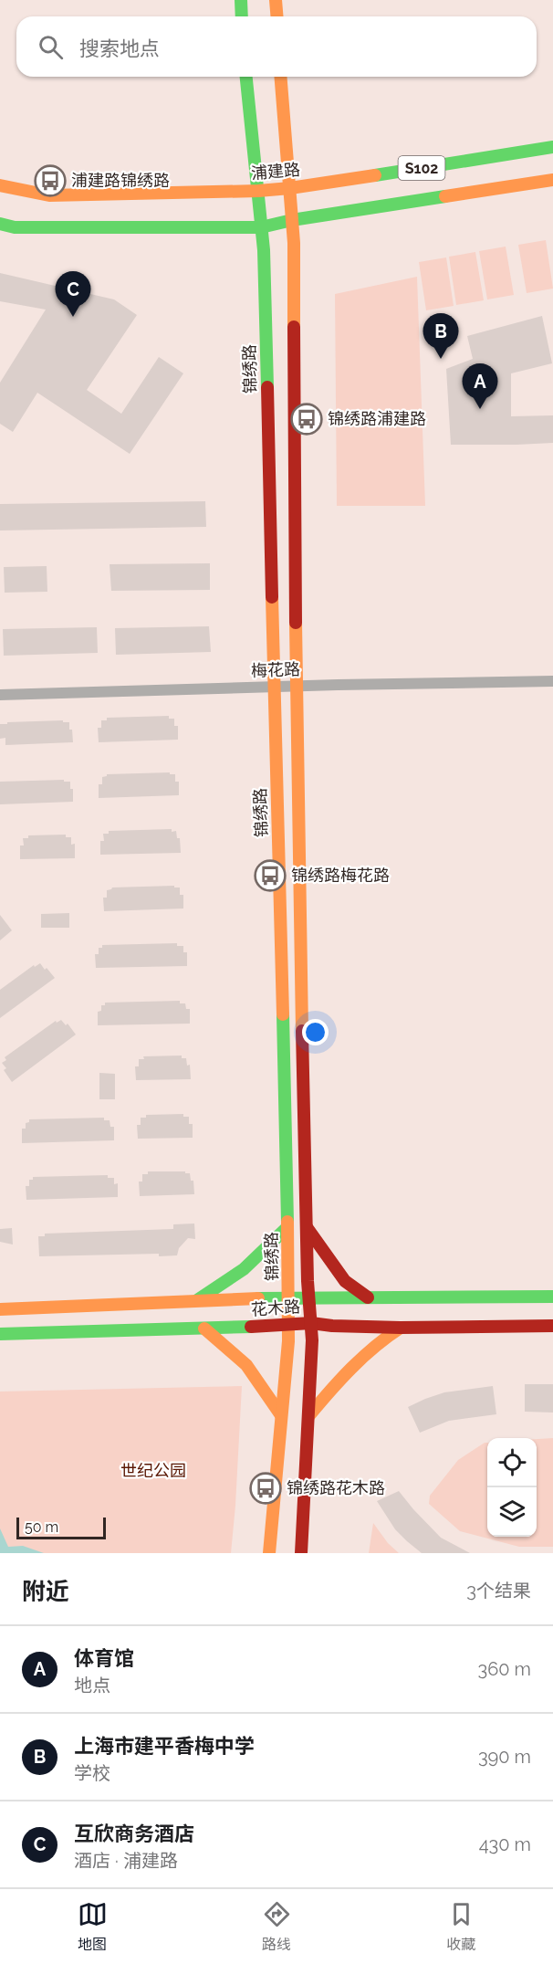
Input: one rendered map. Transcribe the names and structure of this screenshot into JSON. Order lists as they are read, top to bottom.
{
  "streets": {
    "main road": [
      "S102",
      "浦建路",
      "锦绣路",
      "花木路"
    ],
    "street": ["梅花路"]
  },
  "crossings": [
    ["S102", "锦绣路"],
    ["浦建路", "锦绣路"],
    ["锦绣路", "梅花路"],
    ["锦绣路", "花木路"]
  ],
  "parks": ["世纪公园"],
  "places": {
    "bus stop": [
      "浦建路锦绣路",
      "锦绣路浦建路",
      "锦绣路梅花路",
      "锦绣路花木路"
    ]
  },
  "scale_bar": "50 m",
  "page": {
    "search": "搜索地点",
    "pins": ["C", "B", "A"],
    "scale": "50 m",
    "heading": ["附近", "3个结果"],
    "list": [
      {
        "mark": "A",
        "name": "体育馆",
        "note": "地点",
        "value": "360 m"
      },
      {
        "mark": "B",
        "name": "上海市建平香梅中学",
        "note": "学校",
        "value": "390 m"
      },
      {
        "mark": "C",
        "name": "互欣商务酒店",
        "note": "酒店 · 浦建路",
        "value": "430 m"
      }
    ],
    "nav": ["地图", "路线", "收藏"]
  }
}
